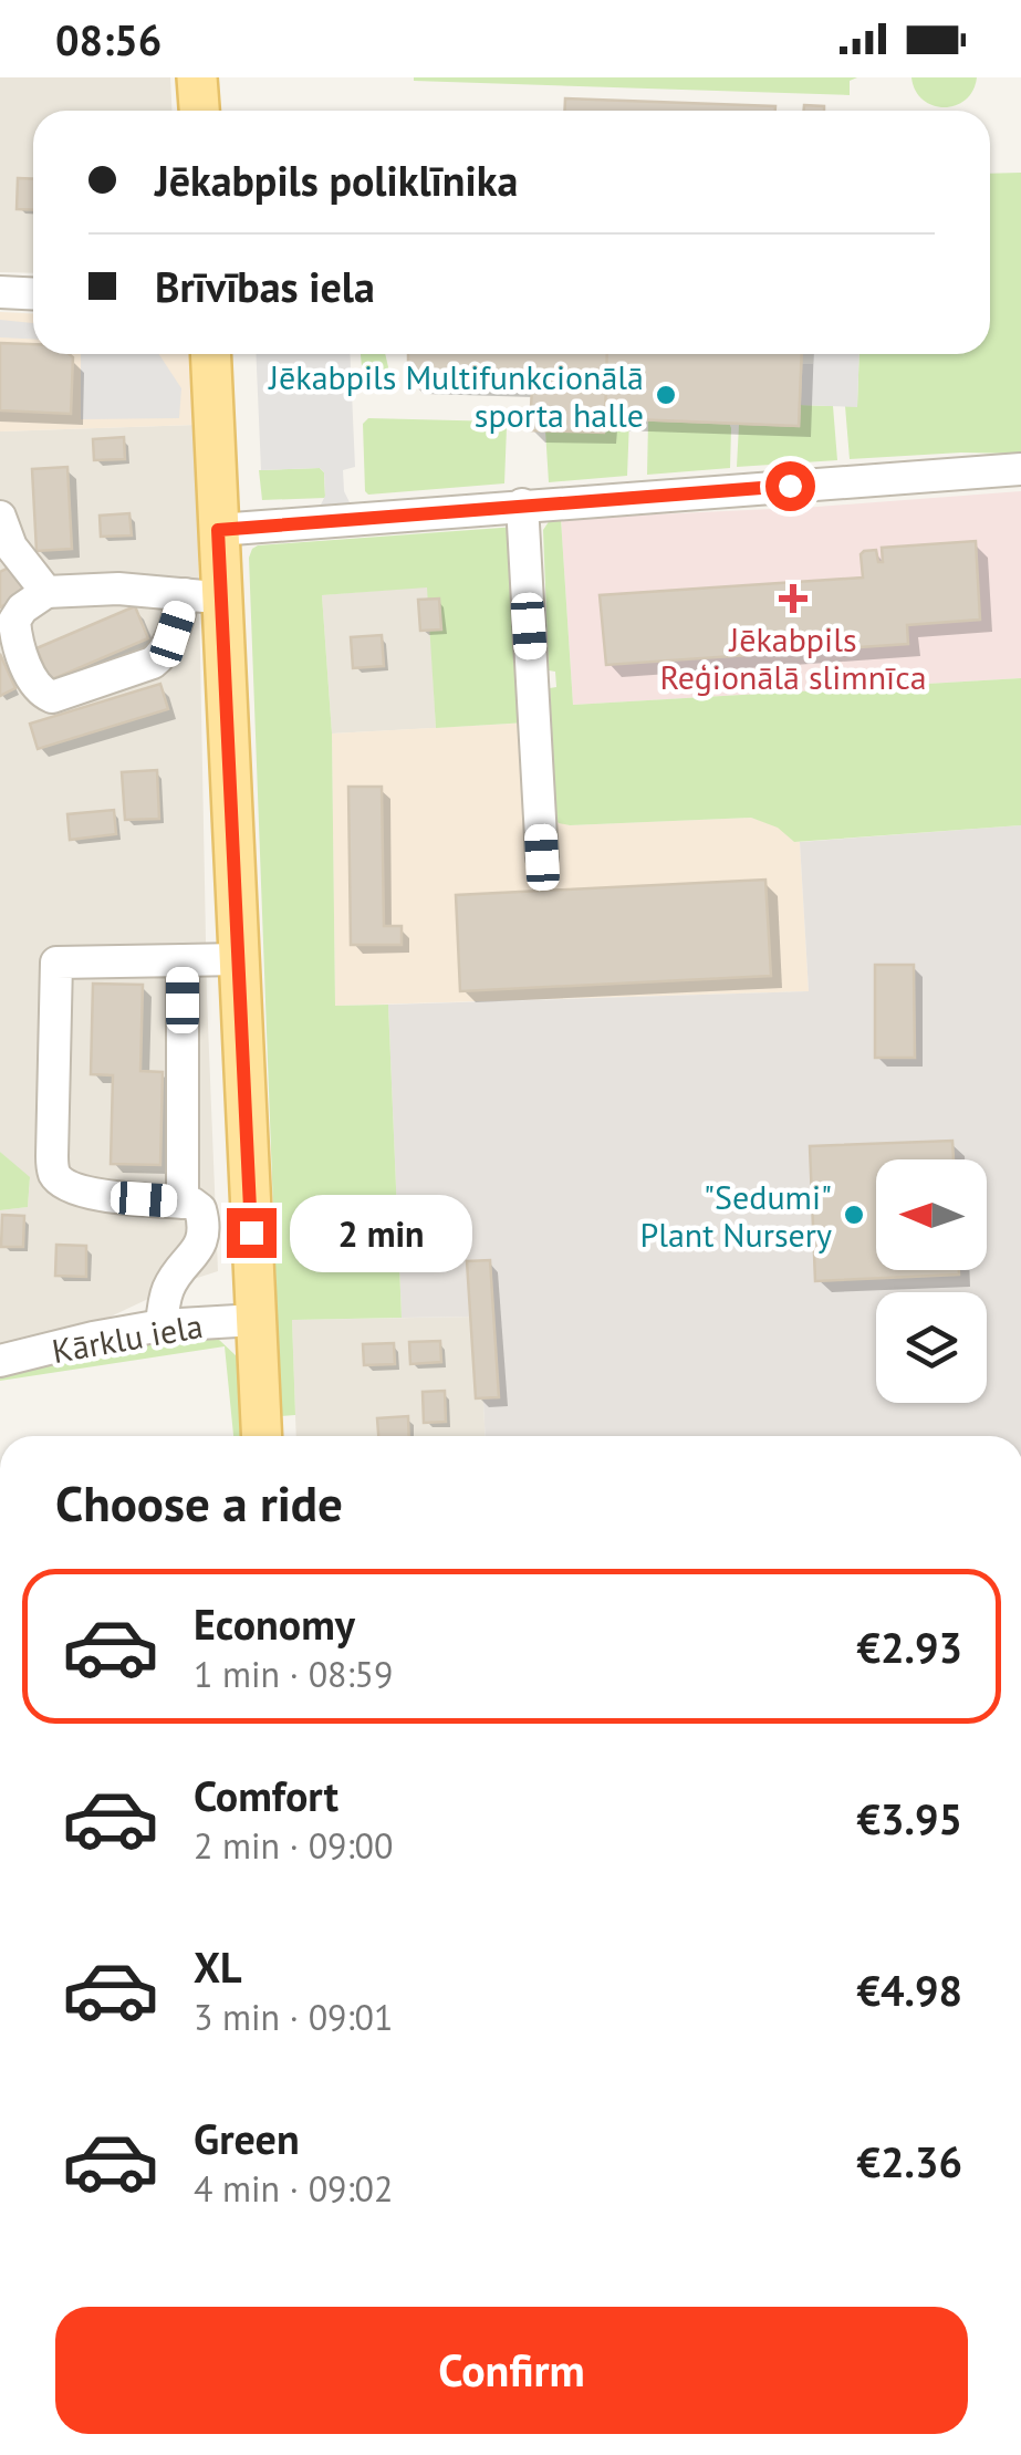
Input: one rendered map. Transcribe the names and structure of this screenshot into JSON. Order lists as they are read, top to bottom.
{
  "streets": {
    "street": ["Kārklu iela"]
  },
  "places": {
    "other": ["Jēkabpils Multifunkcionālā sporta halle", "\"Sedumi\" Plant Nursery"],
    "health": ["Jēkabpils Reģionālā slimnīca"]
  },
  "north": "left",
  "page": {
    "status": "08:56",
    "banner": ["Jēkabpils poliklīnika", "Brīvības iela"],
    "bubble": "2 min",
    "heading": "Choose a ride",
    "list": [
      {
        "name": "Economy",
        "note": "1 min · 08:59",
        "value": "€2.93"
      },
      {
        "name": "Comfort",
        "note": "2 min · 09:00",
        "value": "€3.95"
      },
      {
        "name": "XL",
        "note": "3 min · 09:01",
        "value": "€4.98"
      },
      {
        "name": "Green",
        "note": "4 min · 09:02",
        "value": "€2.36"
      }
    ],
    "buttons": "Confirm"
  }
}
